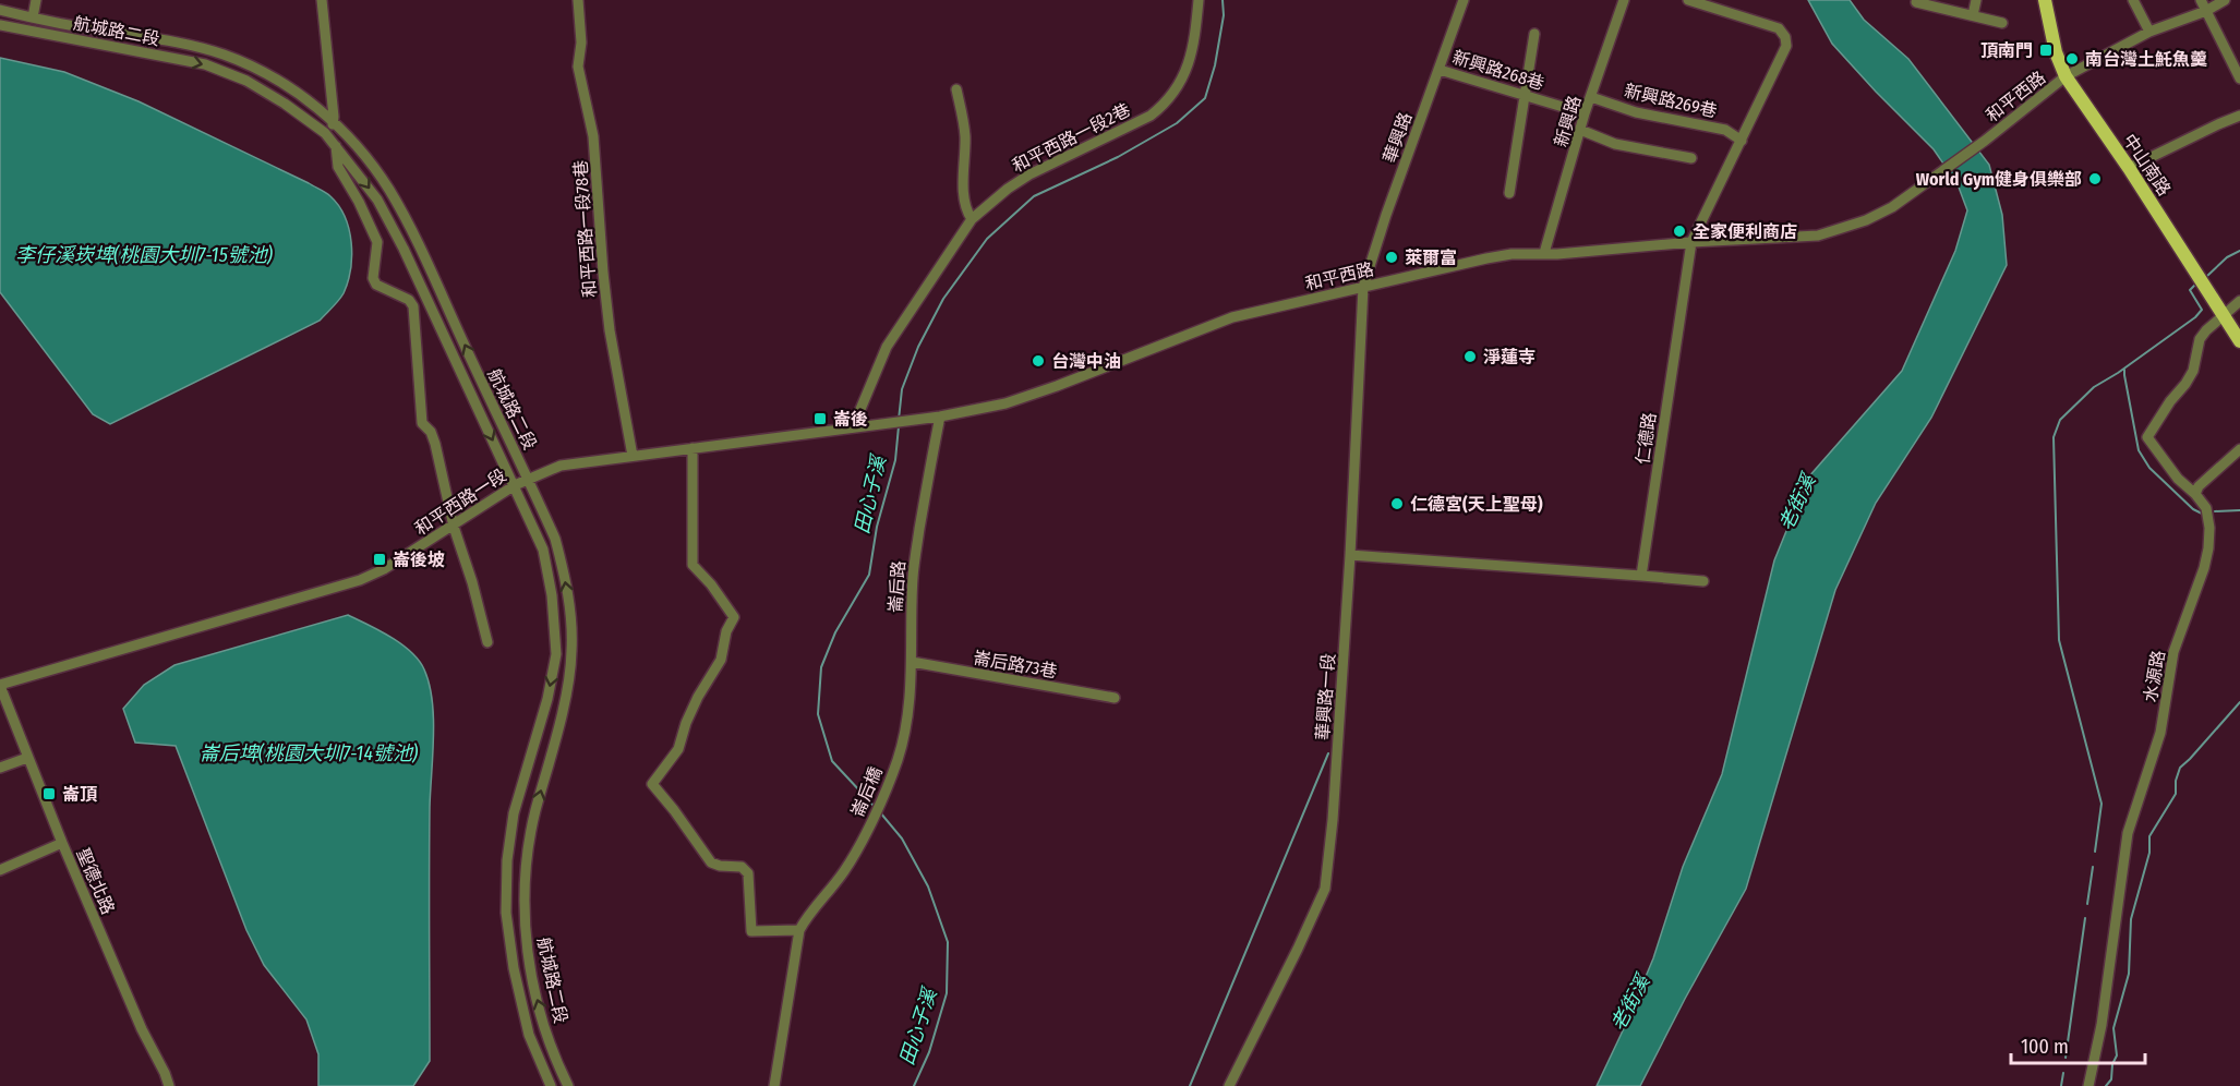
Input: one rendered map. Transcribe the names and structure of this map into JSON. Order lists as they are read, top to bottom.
{
  "streets": {
    "main road": ["中山南路"],
    "street": [
      "航城路二段",
      "新興路268巷",
      "和平西路",
      "新興路269巷",
      "新興路",
      "和平西路一段2巷",
      "華興路",
      "和平西路一段78巷",
      "仁德路",
      "和平西路一段",
      "崙后路",
      "崙后路73巷",
      "水源路",
      "華興路一段",
      "崙后橋",
      "聖德北路"
    ]
  },
  "crossings": [
    ["航城路二段", "和平西路一段"],
    ["新興路268巷", "新興路"],
    ["新興路268巷", "華興路"],
    ["和平西路", "新興路"],
    ["和平西路", "華興路"],
    ["和平西路", "中山南路"],
    ["和平西路", "仁德路"],
    ["和平西路", "和平西路一段"],
    ["和平西路", "崙后路"],
    ["和平西路", "華興路一段"],
    ["新興路269巷", "新興路"],
    ["新興路269巷", "仁德路"],
    ["和平西路一段2巷", "和平西路一段"],
    ["華興路", "華興路一段"],
    ["中山南路", "水源路"],
    ["和平西路一段78巷", "和平西路一段"],
    ["和平西路一段", "聖德北路"],
    ["崙后路", "崙后路73巷"],
    ["崙后路", "崙后橋"]
  ],
  "water": [
    "李仔溪崁埤(桃園大圳7-15號池)",
    "田心子溪",
    "老街溪",
    "崙后埤(桃園大圳7-14號池)"
  ],
  "places": {
    "transit": [
      "頂南門",
      "崙後",
      "崙後坡",
      "崙頂"
    ],
    "other": [
      "南台灣土魠魚羹",
      "World Gym健身俱樂部",
      "全家便利商店",
      "萊爾富",
      "淨蓮寺",
      "台灣中油",
      "仁德宮(天上聖母)"
    ]
  },
  "scale_bar": "100 m"
}
